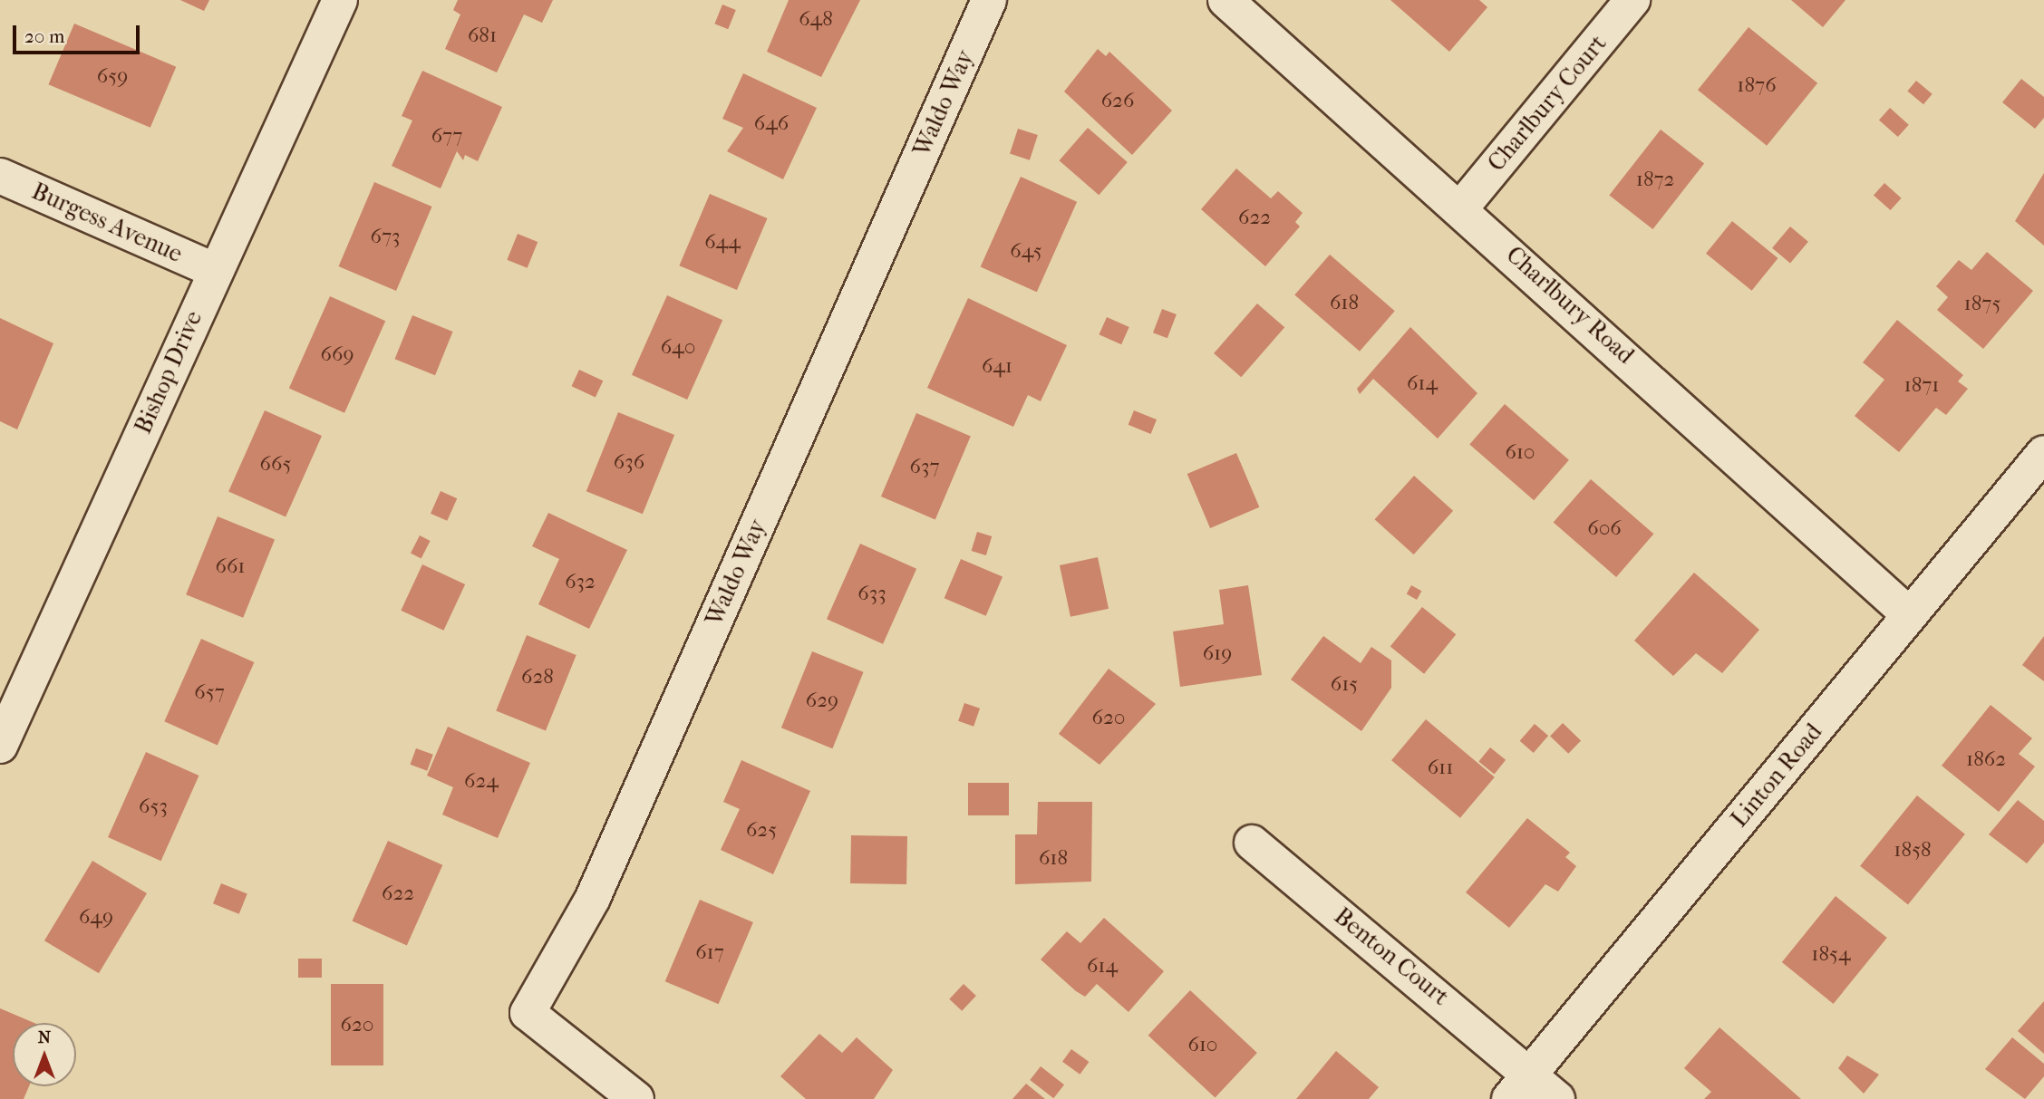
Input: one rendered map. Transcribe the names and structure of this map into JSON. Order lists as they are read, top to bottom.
{
  "streets": {
    "street": [
      "Waldo Way",
      "Charlbury Court",
      "Burgess Avenue",
      "Charlbury Road",
      "Bishop Drive",
      "Linton Road",
      "Benton Court"
    ]
  },
  "crossings": [
    ["Charlbury Court", "Charlbury Road"],
    ["Burgess Avenue", "Bishop Drive"],
    ["Charlbury Road", "Linton Road"],
    ["Linton Road", "Benton Court"]
  ],
  "house_numbers": [
    "648",
    "681",
    "659",
    "1876",
    "626",
    "646",
    "677",
    "1872",
    "622",
    "673",
    "644",
    "645",
    "618",
    "1875",
    "640",
    "669",
    "641",
    "614",
    "1871",
    "610",
    "636",
    "665",
    "637",
    "606",
    "661",
    "632",
    "633",
    "619",
    "628",
    "615",
    "657",
    "629",
    "620",
    "1862",
    "611",
    "624",
    "653",
    "625",
    "1858",
    "618",
    "622",
    "649",
    "617",
    "1854",
    "614",
    "620",
    "610"
  ],
  "scale_bar": "20 m",
  "north": "top"
}
